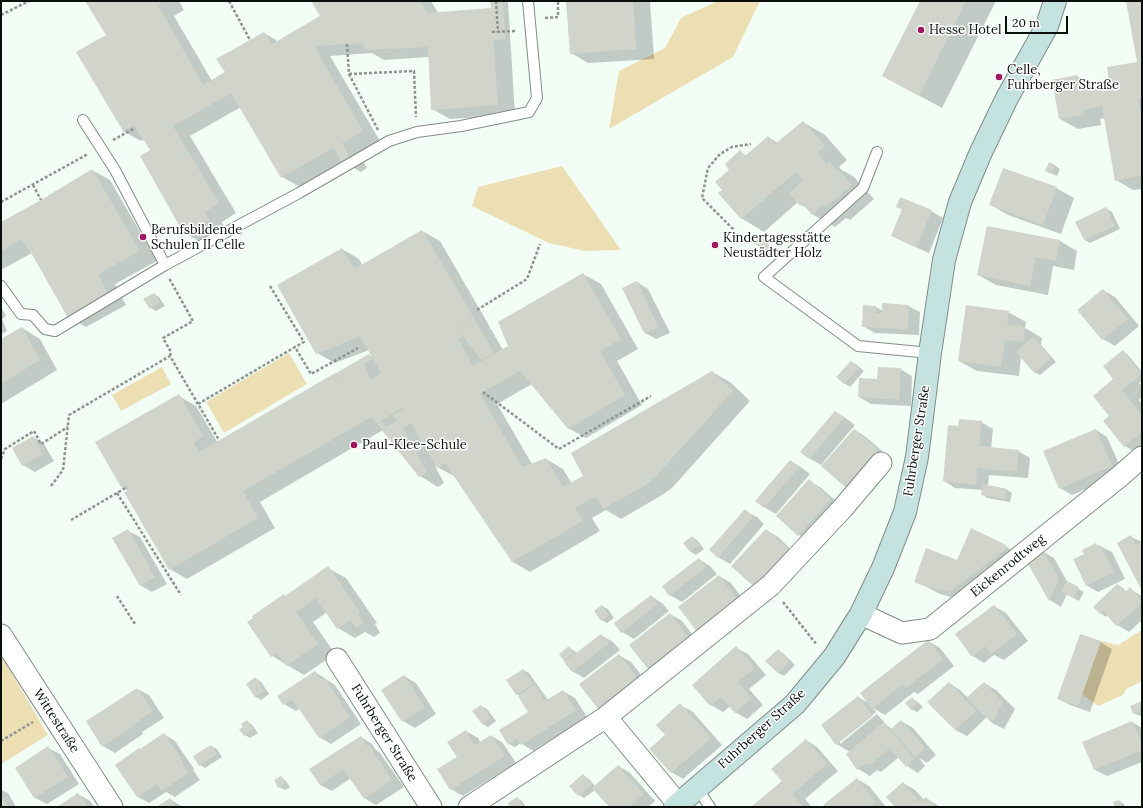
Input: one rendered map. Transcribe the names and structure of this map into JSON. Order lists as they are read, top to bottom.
{
  "streets": {
    "main road": ["Fuhrberger Straße"],
    "street": ["Eickenrodtweg", "Wittestraße"]
  },
  "crossings": [
    ["Fuhrberger Straße", "Eickenrodtweg"]
  ],
  "places": [
    "Hesse Hotel",
    "Celle, Fuhrberger Straße",
    "Berufsbildende Schulen II Celle",
    "Kindertagesstätte Neustädter Holz",
    "Paul-Klee-Schule"
  ],
  "scale_bar": "20 m"
}
